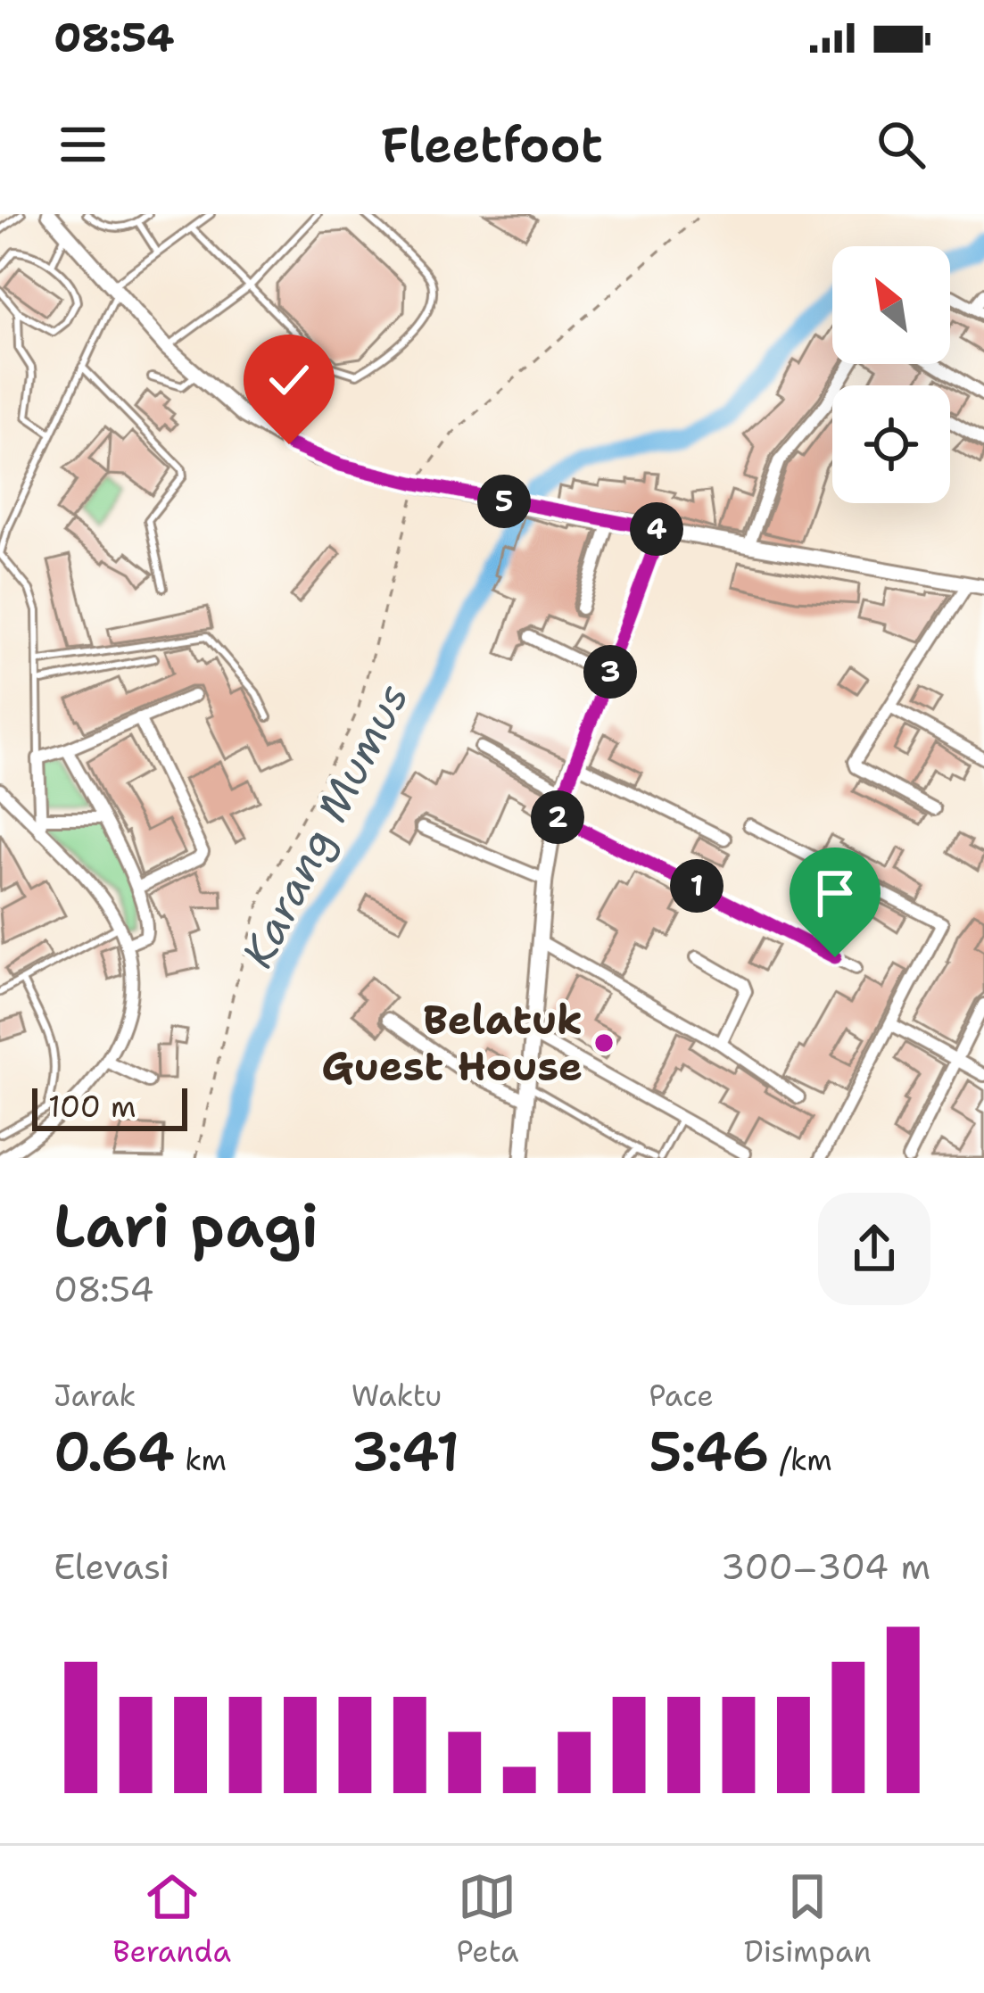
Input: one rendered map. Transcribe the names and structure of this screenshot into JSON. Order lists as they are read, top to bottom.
{
  "water": ["Karang Mumus"],
  "places": ["Belatuk Guest House"],
  "scale_bar": "100 m",
  "north": "top left",
  "page": {
    "status": "08:54",
    "header": "Fleetfoot",
    "pins": [
      "5",
      "4",
      "3",
      "2",
      "1"
    ],
    "scale": "100 m",
    "heading": ["Lari pagi", "08:54"],
    "stats": [
      ["Jarak", "0.64 km"],
      ["Waktu", "3:41"],
      ["Pace", "5:46 /km"]
    ],
    "chart": ["Elevasi", "300–304 m"],
    "tabs": ["Beranda", "Peta", "Disimpan"]
  }
}
